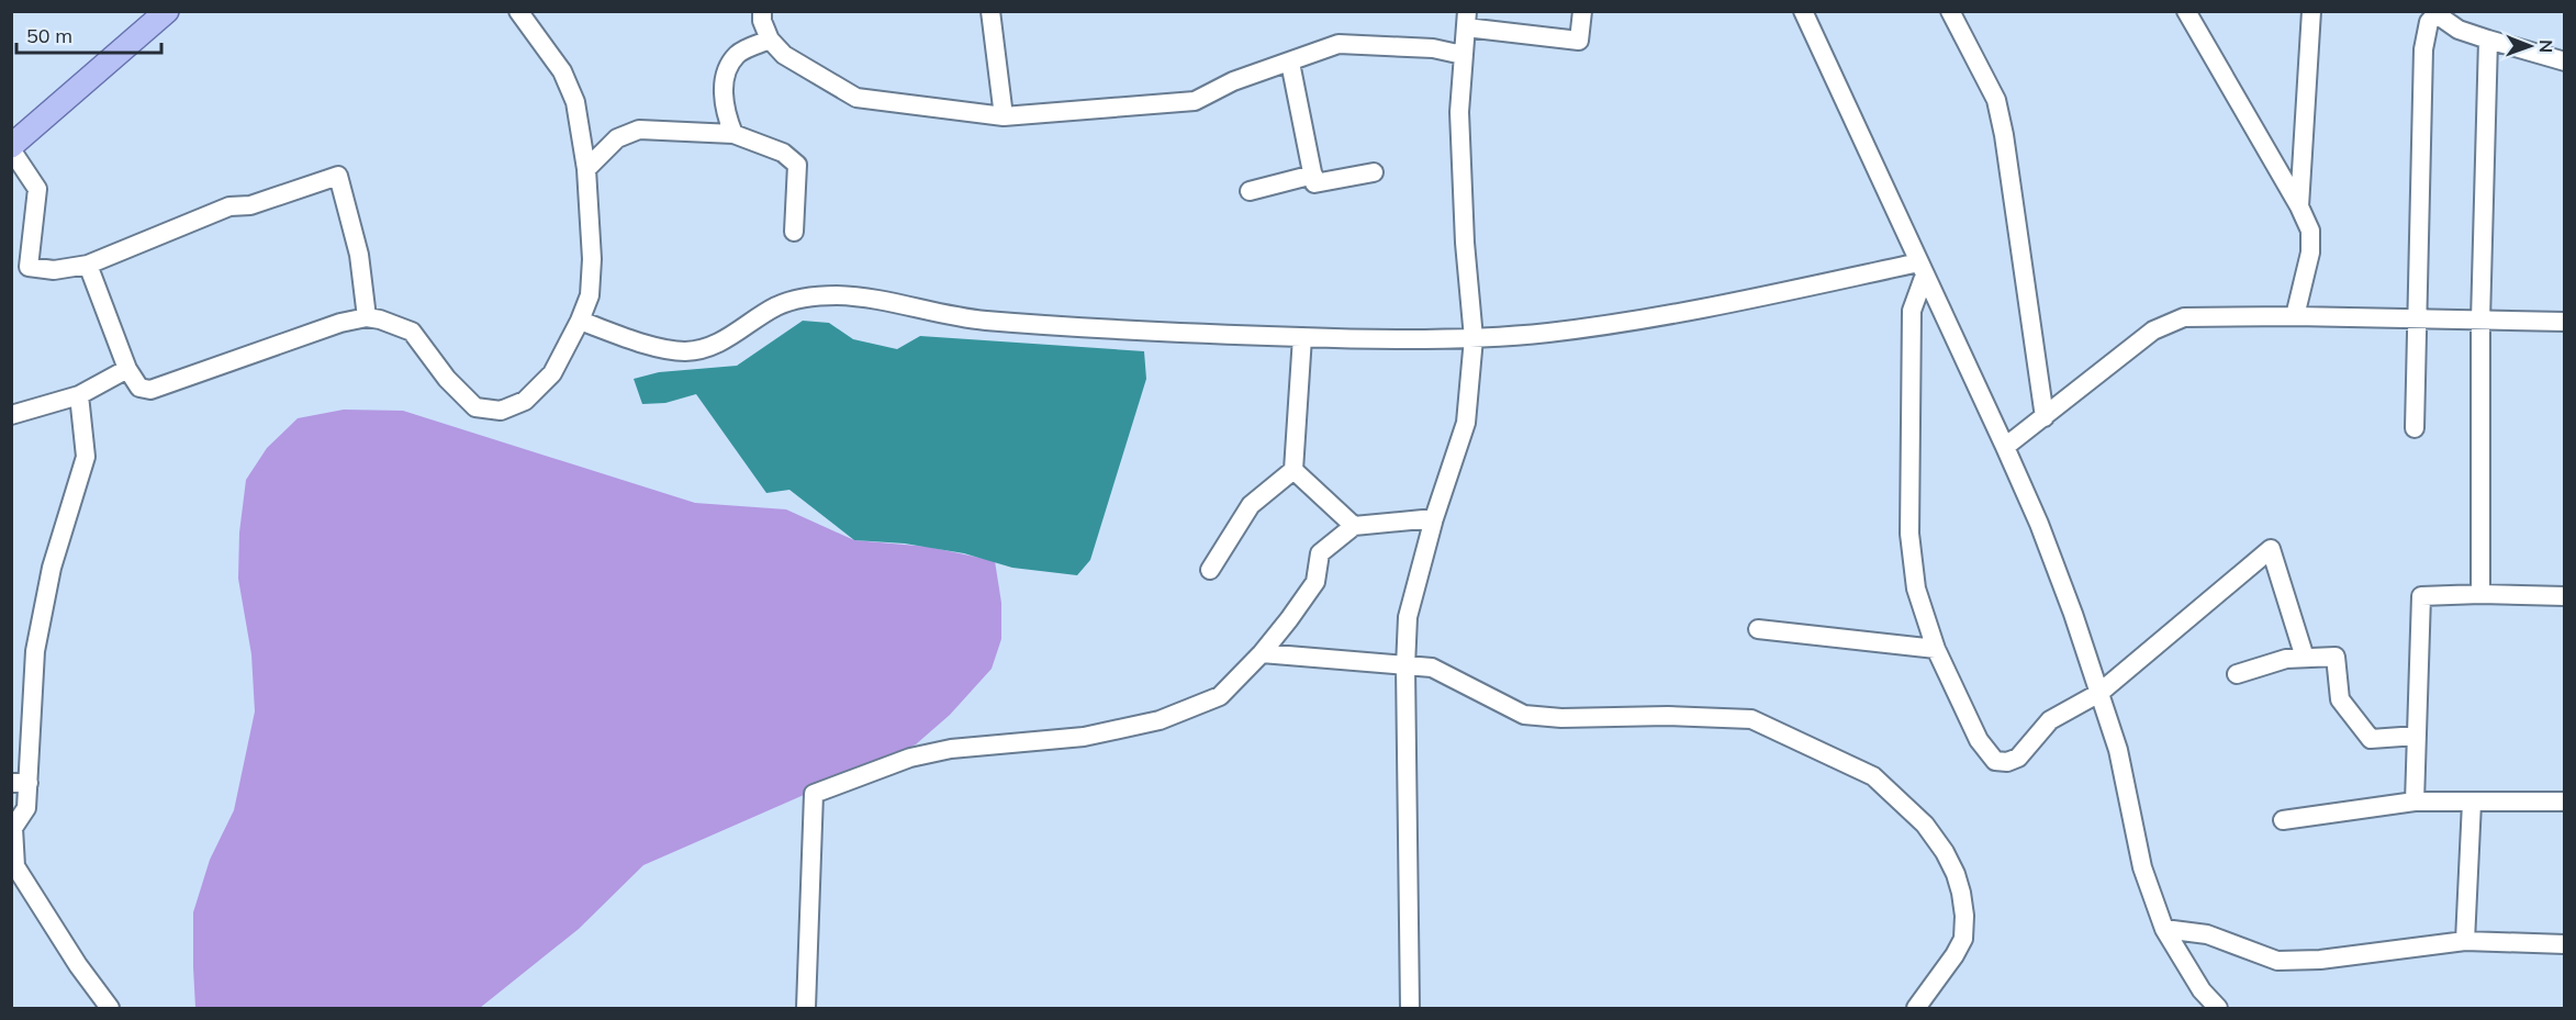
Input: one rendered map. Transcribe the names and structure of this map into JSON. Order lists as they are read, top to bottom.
{
  "scale_bar": "50 m",
  "north": "right"
}
